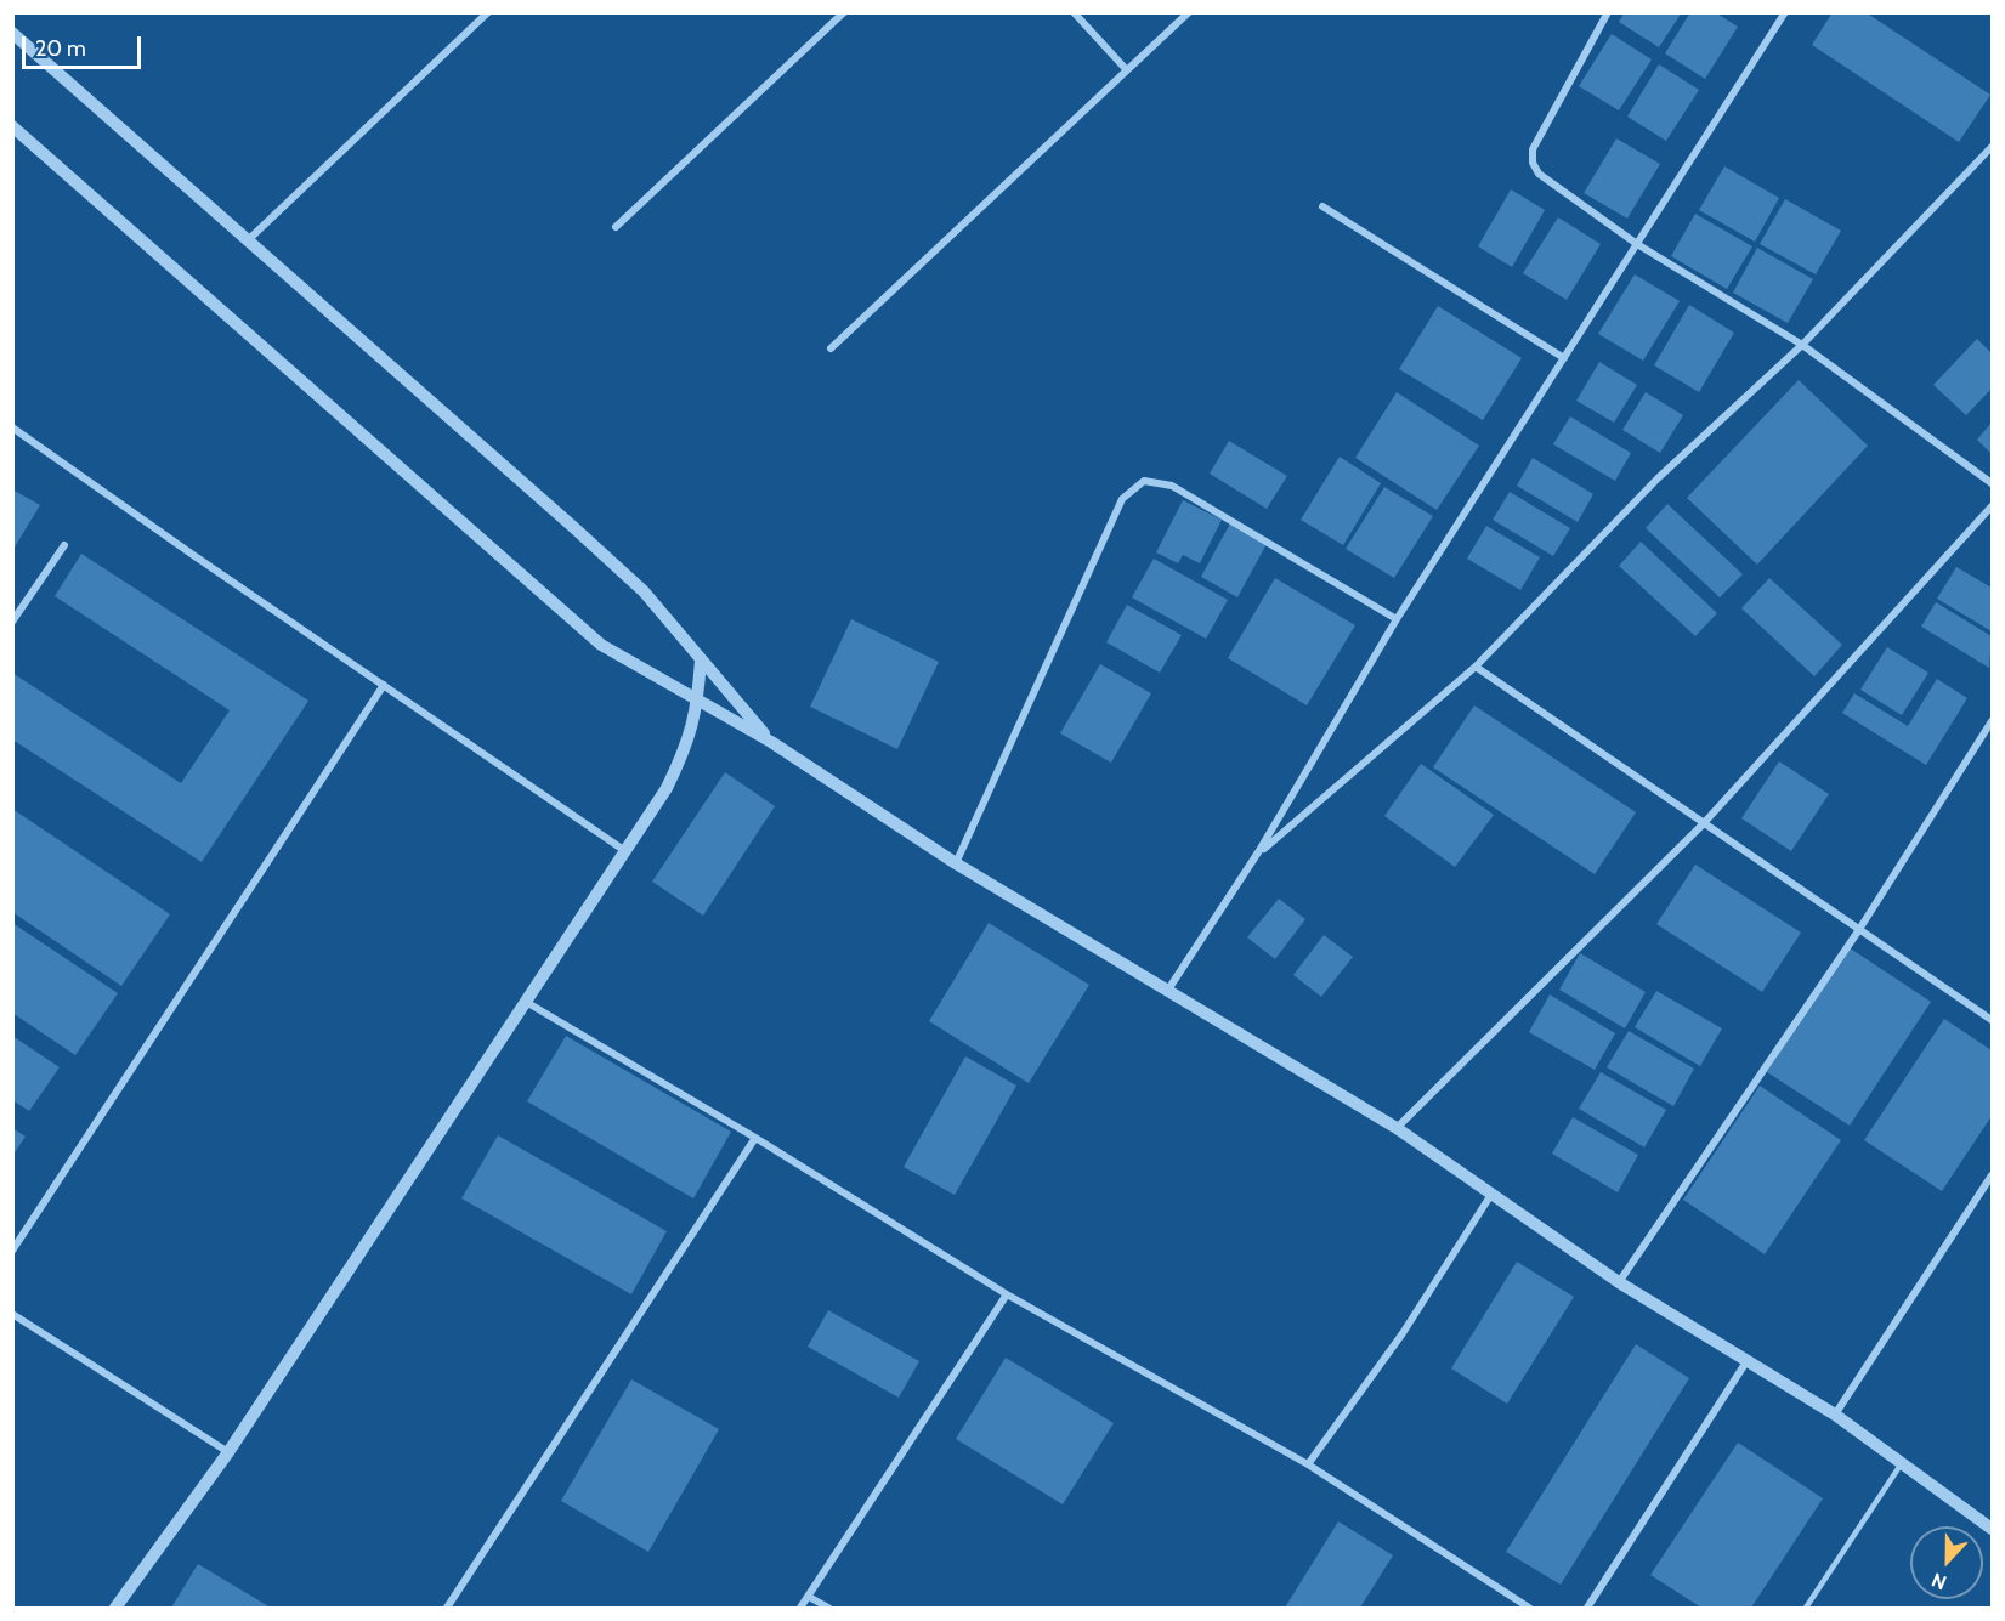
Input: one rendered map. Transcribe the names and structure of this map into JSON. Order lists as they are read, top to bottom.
{
  "scale_bar": "20 m",
  "north": "bottom"
}
